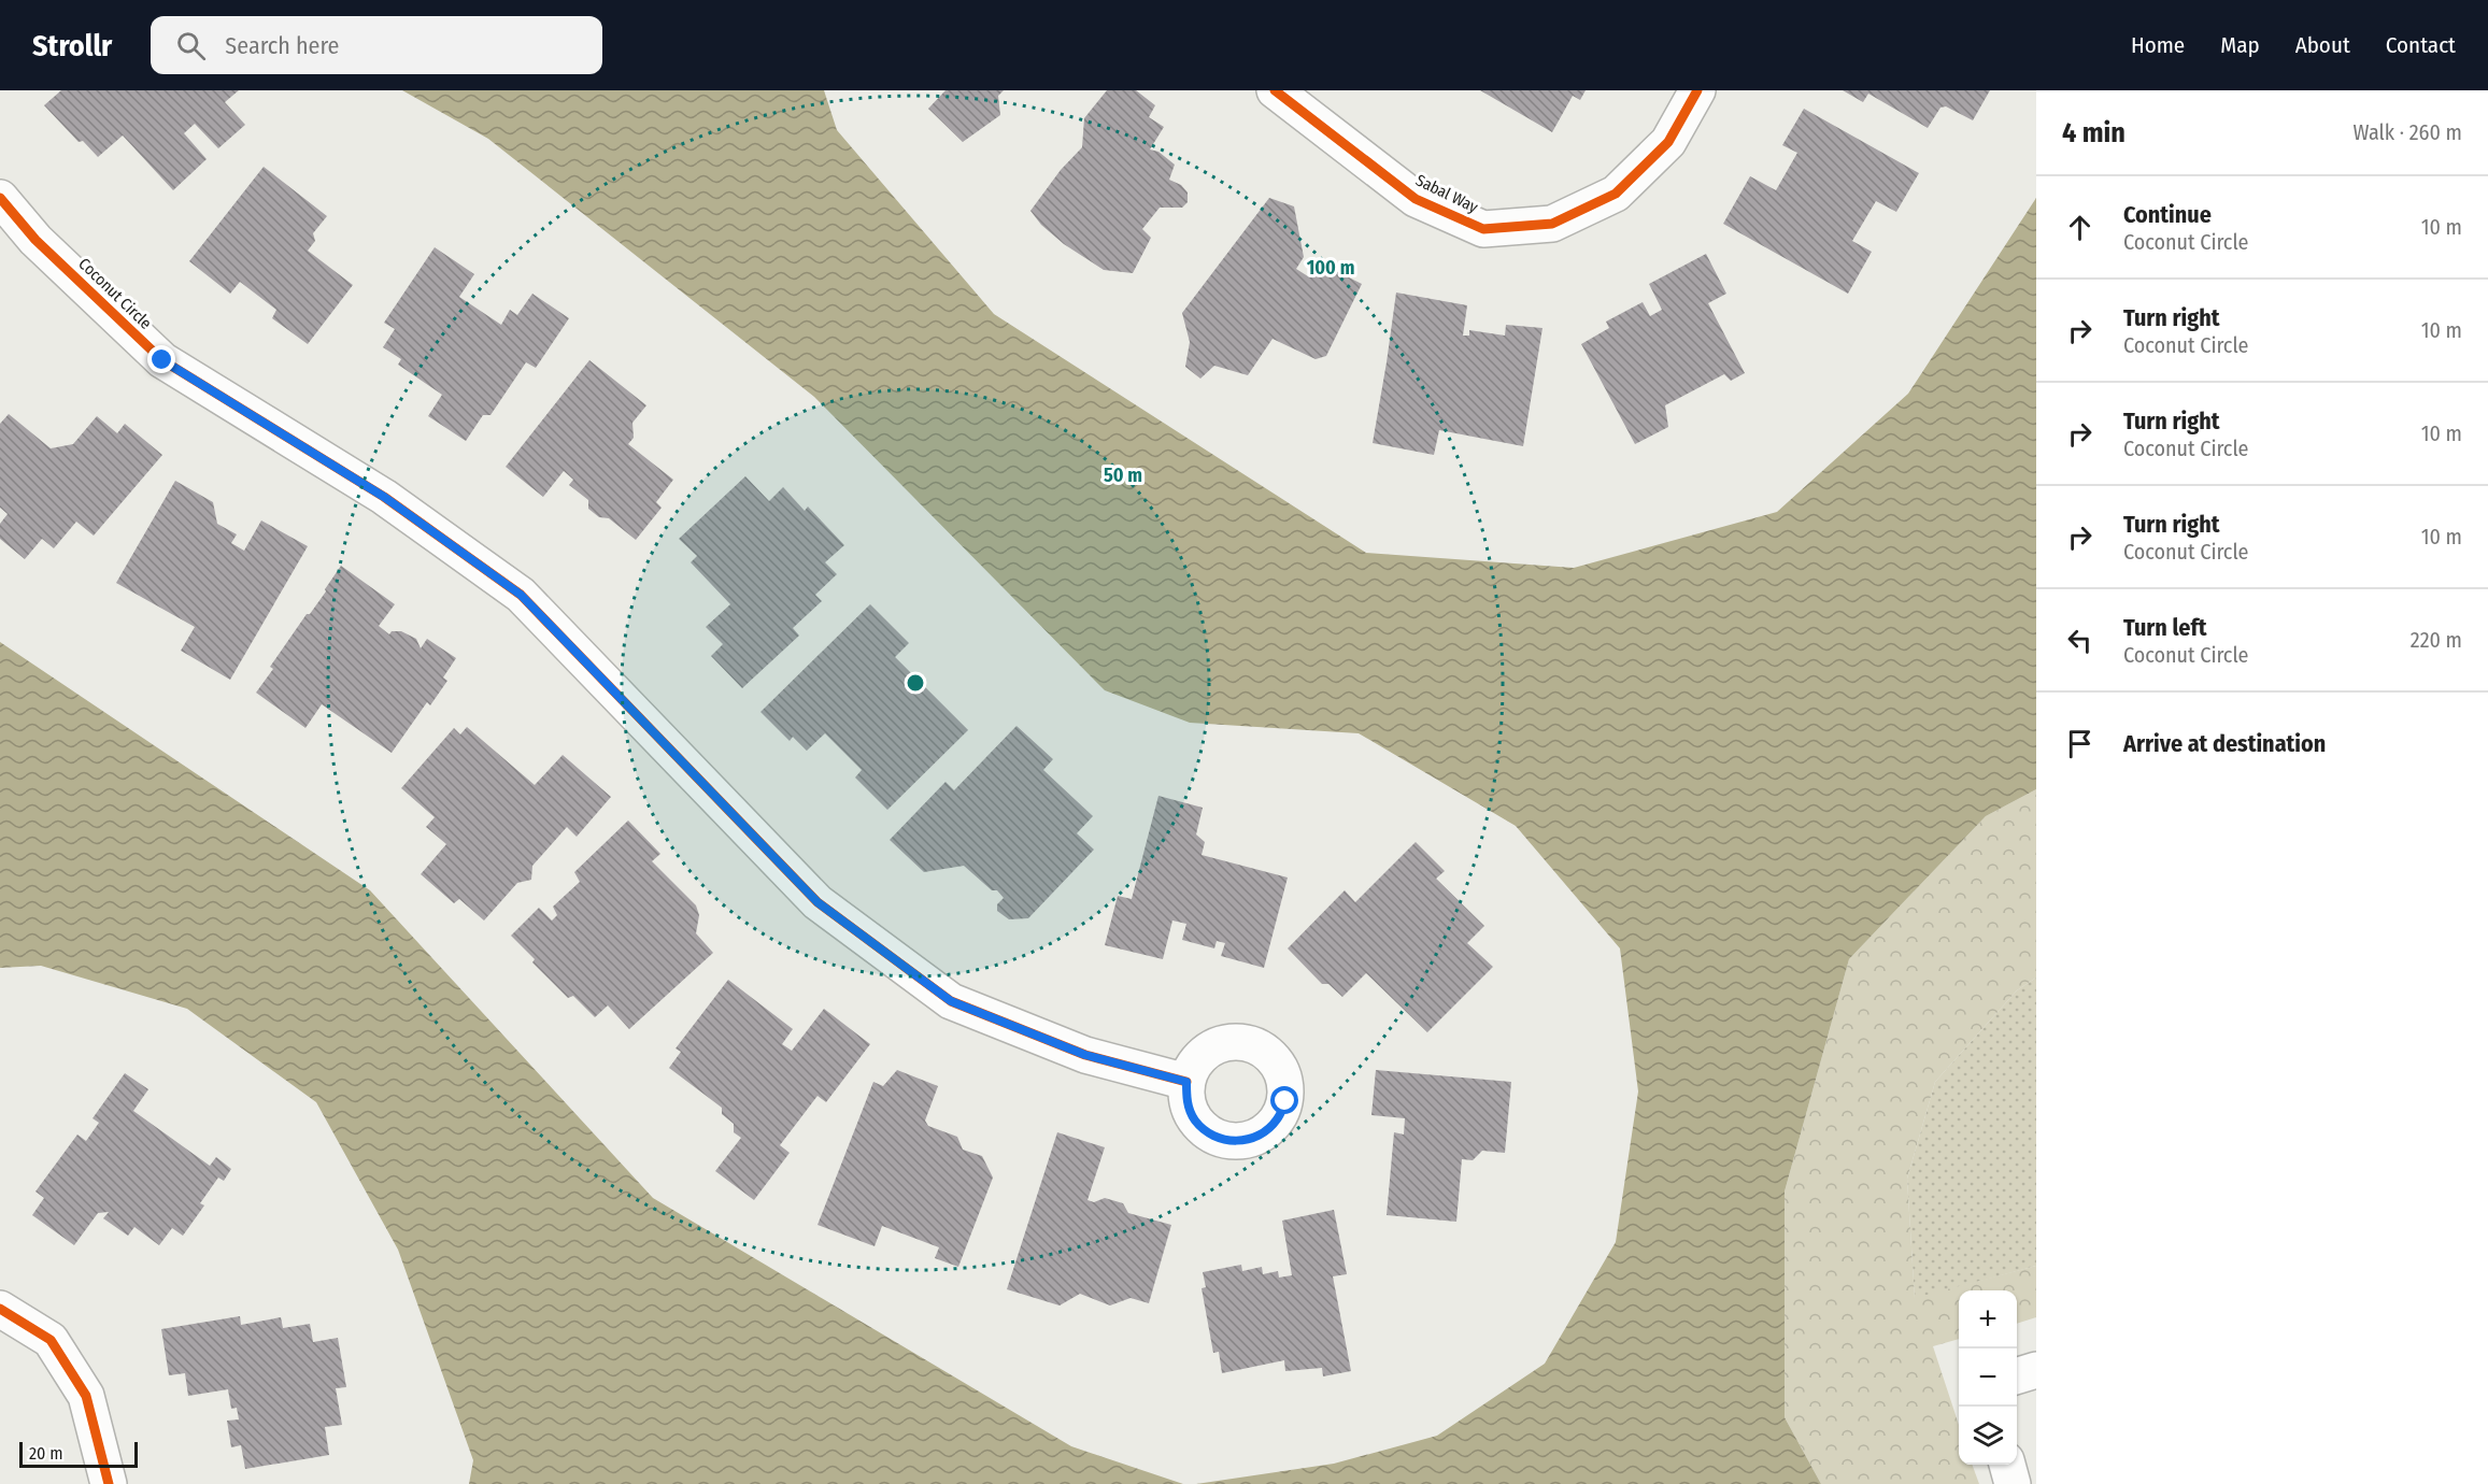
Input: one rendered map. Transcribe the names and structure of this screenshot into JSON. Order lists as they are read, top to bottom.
{
  "streets": {
    "street": ["Sabal Way", "Coconut Circle"]
  },
  "scale_bar": "20 m",
  "page": {
    "header": "Strollr",
    "search": "Search here",
    "nav": [
      "Home",
      "Map",
      "About",
      "Contact"
    ],
    "heading": ["4 min", "Walk · 260 m"],
    "list": [
      ["Continue", "Coconut Circle", "10 m"],
      ["Turn right", "Coconut Circle", "10 m"],
      ["Turn right", "Coconut Circle", "10 m"],
      ["Turn right", "Coconut Circle", "10 m"],
      ["Turn left", "Coconut Circle", "220 m"],
      "Arrive at destination"
    ],
    "map_buttons": ["+", "−"],
    "scale": "20 m"
  },
  "rings": ["100 m", "50 m"]
}
